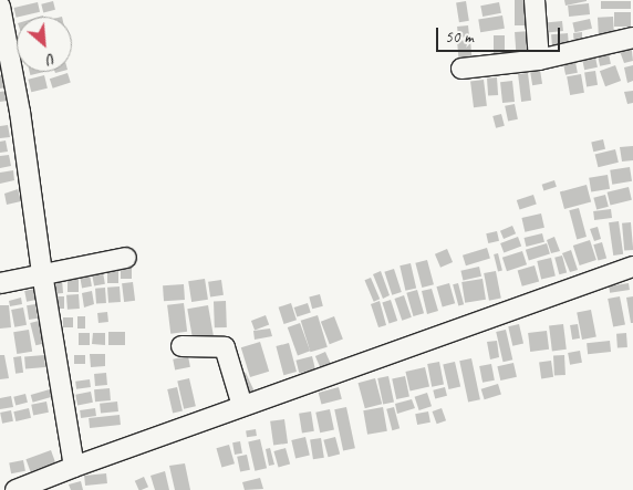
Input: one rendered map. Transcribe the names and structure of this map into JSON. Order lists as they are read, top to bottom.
{
  "scale_bar": "50 m",
  "north": "bottom right"
}
